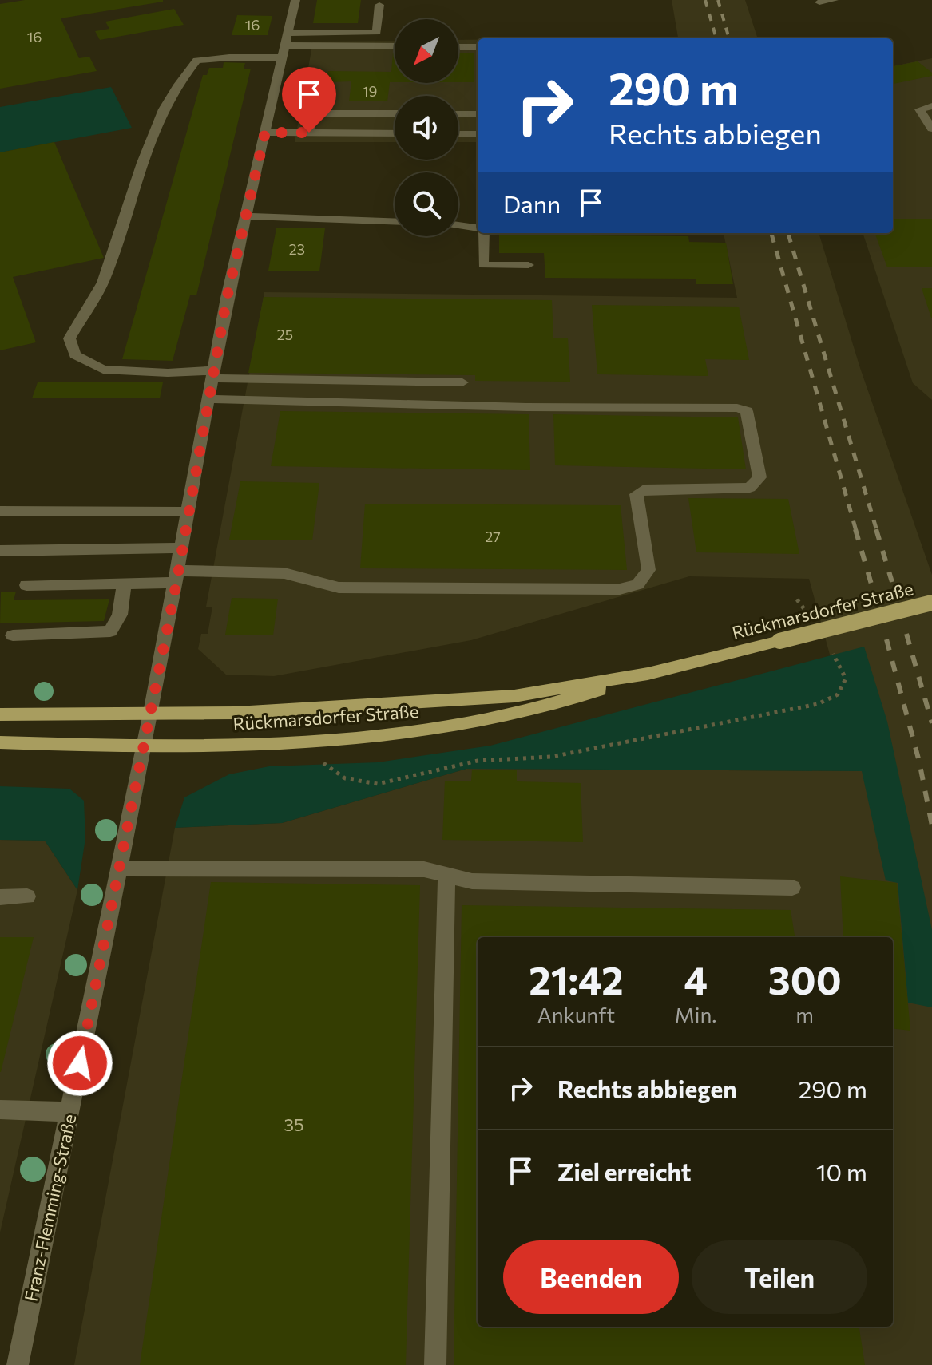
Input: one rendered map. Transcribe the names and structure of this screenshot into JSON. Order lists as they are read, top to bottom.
{
  "streets": {
    "main road": ["Rückmarsdorfer Straße"],
    "street": ["Franz-Flemming-Straße"]
  },
  "crossings": [
    ["Rückmarsdorfer Straße", "Franz-Flemming-Straße"]
  ],
  "house_numbers": [
    "16",
    "16",
    "19",
    "23",
    "25",
    "27",
    "35"
  ],
  "north": "bottom left",
  "page": {
    "turn": ["290 m", "Rechts abbiegen"],
    "then": "Dann",
    "eta": [
      "21:42",
      "Ankunft",
      "4",
      "Min.",
      "300",
      "m"
    ],
    "list": [
      {
        "name": "Rechts abbiegen",
        "value": "290 m"
      },
      {
        "name": "Ziel erreicht",
        "value": "10 m"
      }
    ],
    "buttons": ["Beenden", "Teilen"]
  }
}
